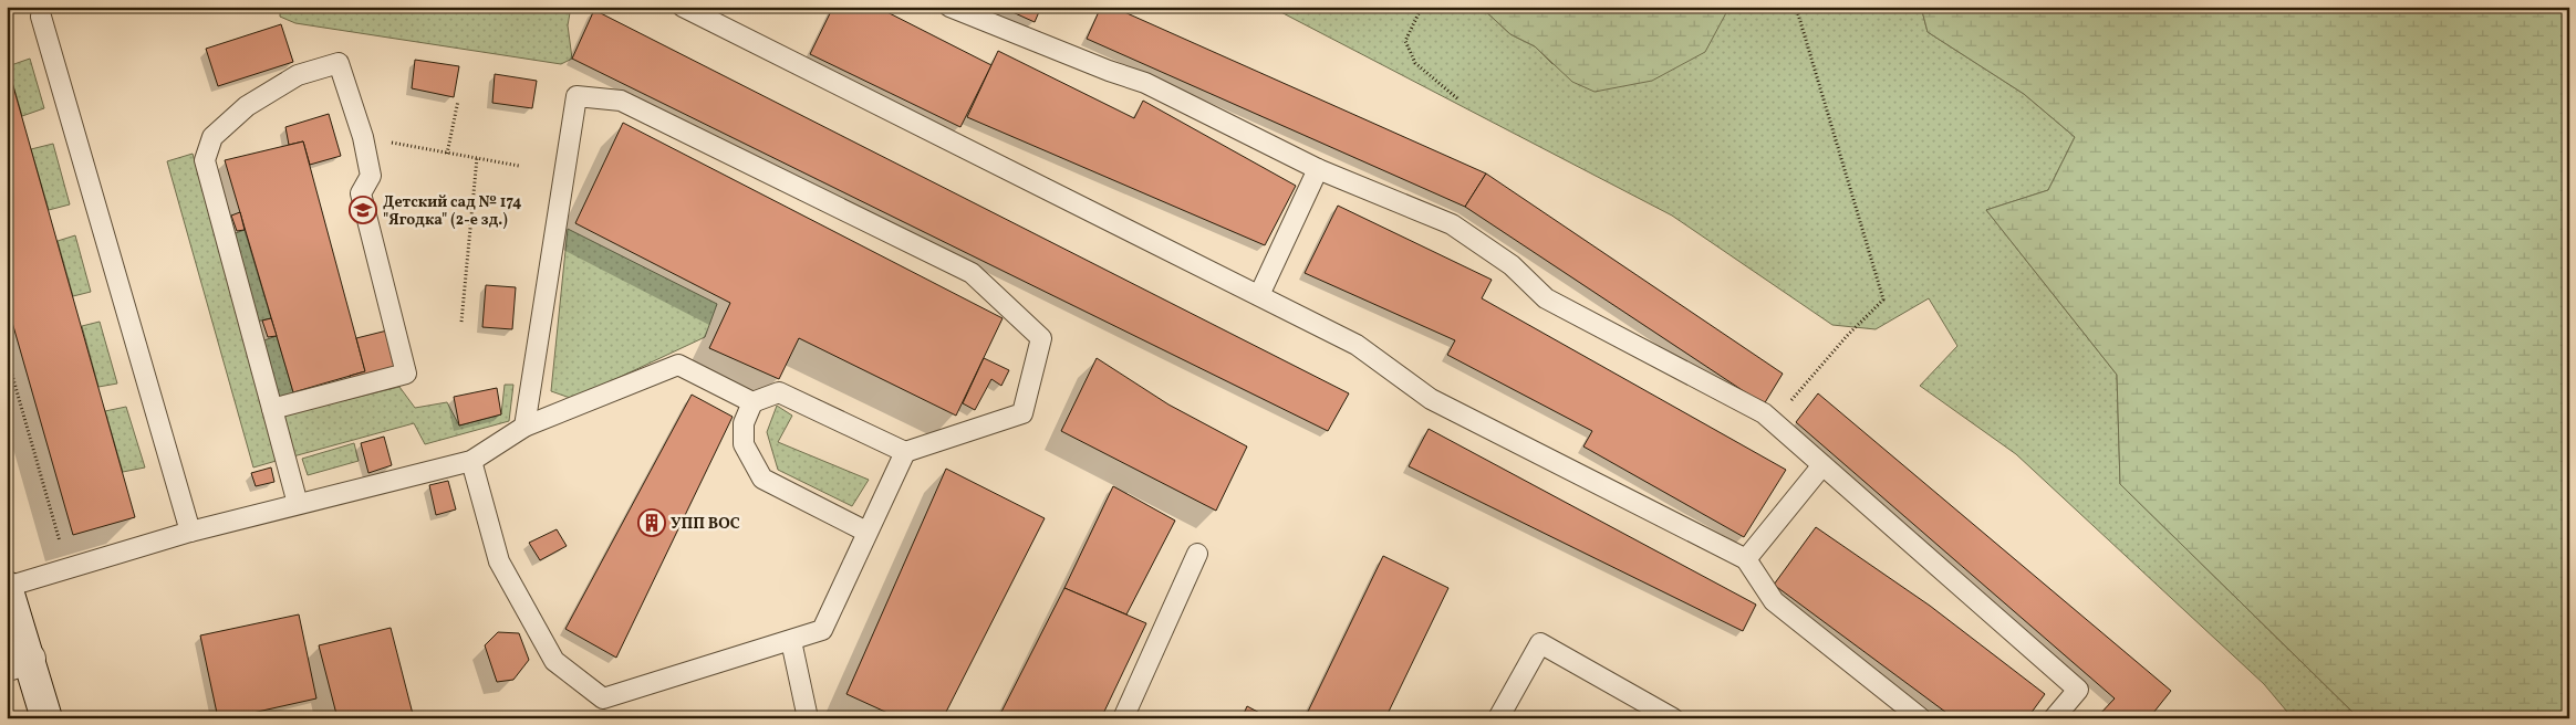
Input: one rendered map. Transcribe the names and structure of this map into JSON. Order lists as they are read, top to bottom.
{
  "places": {
    "school or university": ["Детский сад № 174 \"Ягодка\" (2-е зд.)"],
    "building": ["УПП ВОС"]
  }
}
